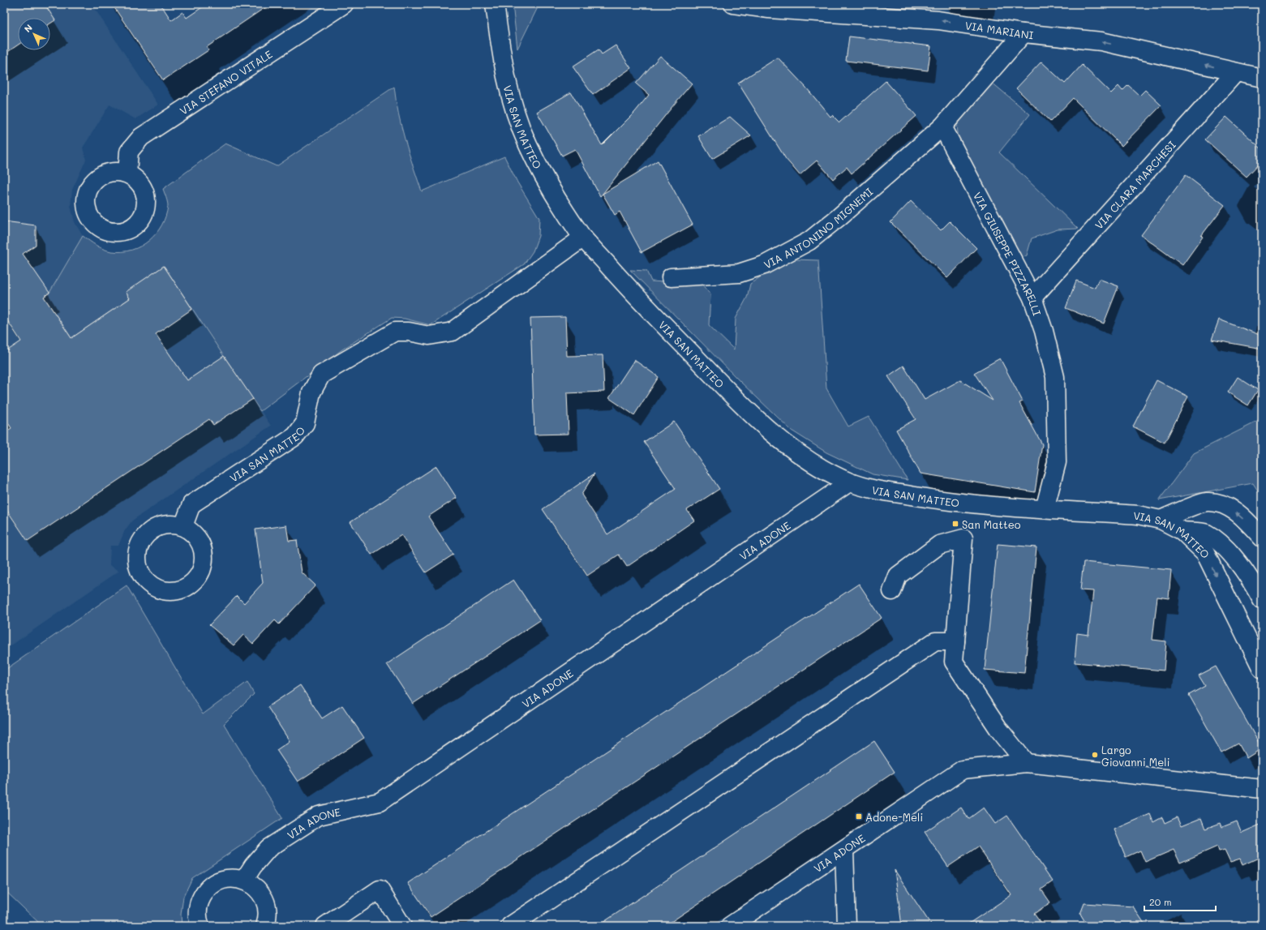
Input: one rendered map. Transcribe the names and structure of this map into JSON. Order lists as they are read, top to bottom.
{
  "streets": {
    "street": [
      "VIA MARIANI",
      "VIA STEFANO VITALE",
      "VIA SAN MATTEO",
      "VIA CLARA MARCHESI",
      "VIA ANTONINO MIGNEMI",
      "VIA GIUSEPPE PIZZARELLI",
      "VIA ADONE"
    ]
  },
  "crossings": [
    ["VIA MARIANI", "VIA CLARA MARCHESI"],
    ["VIA SAN MATTEO", "VIA GIUSEPPE PIZZARELLI"],
    ["VIA SAN MATTEO", "VIA ADONE"],
    ["VIA CLARA MARCHESI", "VIA GIUSEPPE PIZZARELLI"],
    ["VIA ANTONINO MIGNEMI", "VIA GIUSEPPE PIZZARELLI"]
  ],
  "one_way": ["VIA MARIANI"],
  "places": {
    "transit": ["San Matteo", "Adone-Meli"],
    "other": ["Largo Giovanni Meli"]
  },
  "scale_bar": "20 m",
  "north": "top left"
}
